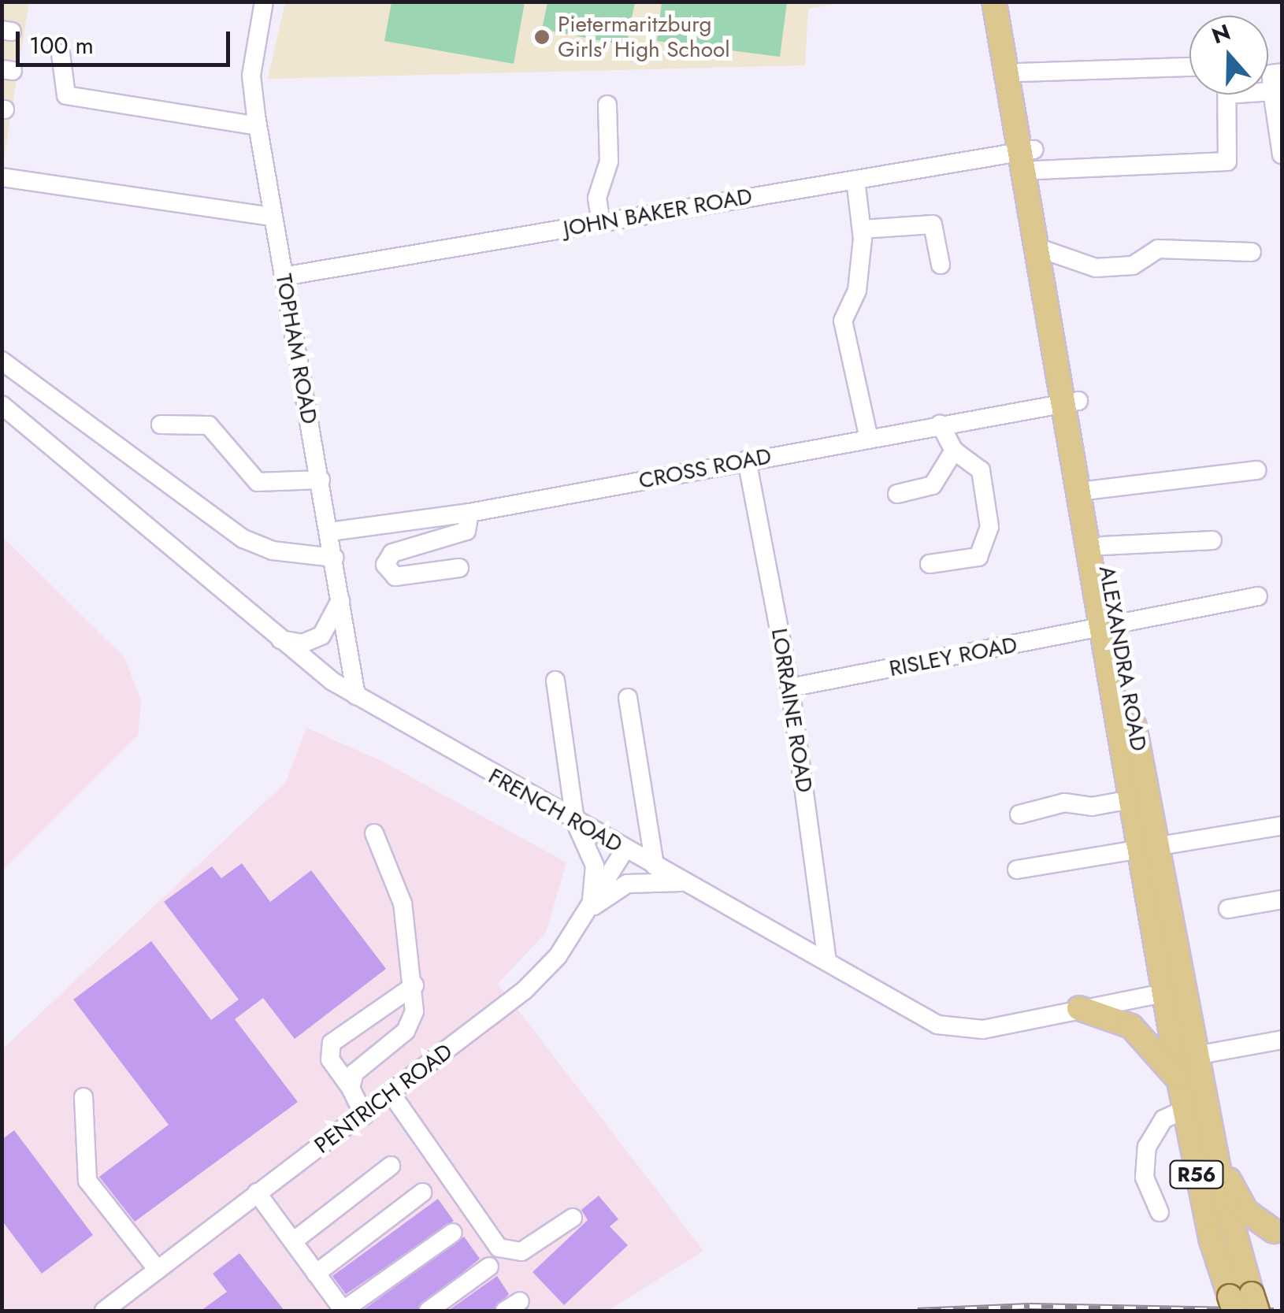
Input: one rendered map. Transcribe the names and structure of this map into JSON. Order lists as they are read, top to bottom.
{
  "streets": {
    "main road": ["ALEXANDRA ROAD", "R56"],
    "street": [
      "JOHN BAKER ROAD",
      "TOPHAM ROAD",
      "CROSS ROAD",
      "RISLEY ROAD",
      "LORRAINE ROAD",
      "FRENCH ROAD",
      "PENTRICH ROAD"
    ]
  },
  "crossings": [
    ["JOHN BAKER ROAD", "TOPHAM ROAD"],
    ["JOHN BAKER ROAD", "ALEXANDRA ROAD"],
    ["TOPHAM ROAD", "CROSS ROAD"],
    ["TOPHAM ROAD", "FRENCH ROAD"],
    ["CROSS ROAD", "ALEXANDRA ROAD"],
    ["CROSS ROAD", "LORRAINE ROAD"],
    ["RISLEY ROAD", "ALEXANDRA ROAD"],
    ["RISLEY ROAD", "LORRAINE ROAD"],
    ["ALEXANDRA ROAD", "FRENCH ROAD"],
    ["LORRAINE ROAD", "FRENCH ROAD"],
    ["FRENCH ROAD", "PENTRICH ROAD"]
  ],
  "places": ["Pietermaritzburg Girls' High School"],
  "scale_bar": "100 m",
  "north": "top"
}
